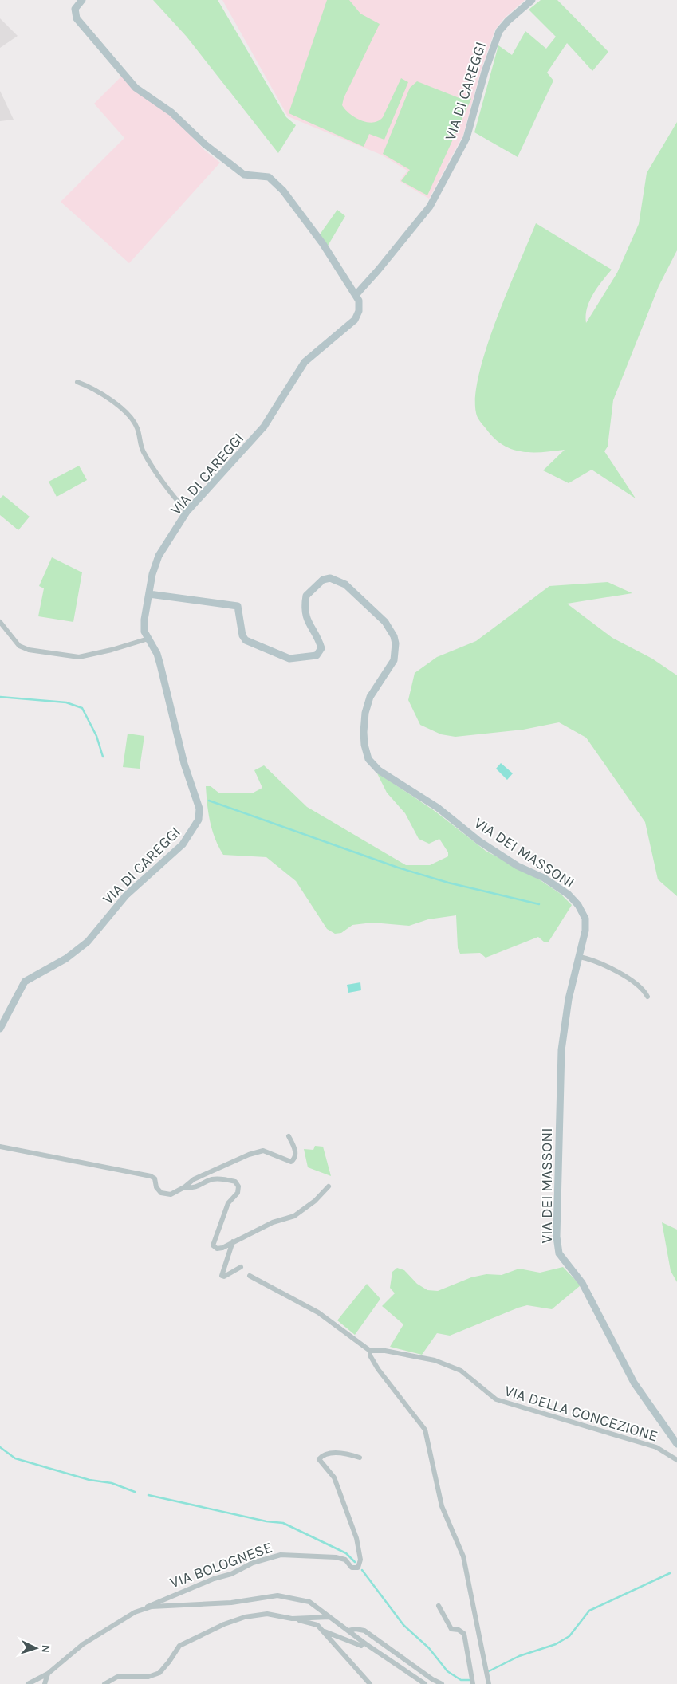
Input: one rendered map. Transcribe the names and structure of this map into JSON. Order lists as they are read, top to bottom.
{
  "streets": {
    "street": [
      "VIA DI CAREGGI",
      "VIA DEI MASSONI",
      "VIA DELLA CONCEZIONE",
      "VIA BOLOGNESE"
    ]
  },
  "crossings": [
    ["VIA DI CAREGGI", "VIA DEI MASSONI"]
  ],
  "north": "right"
}
